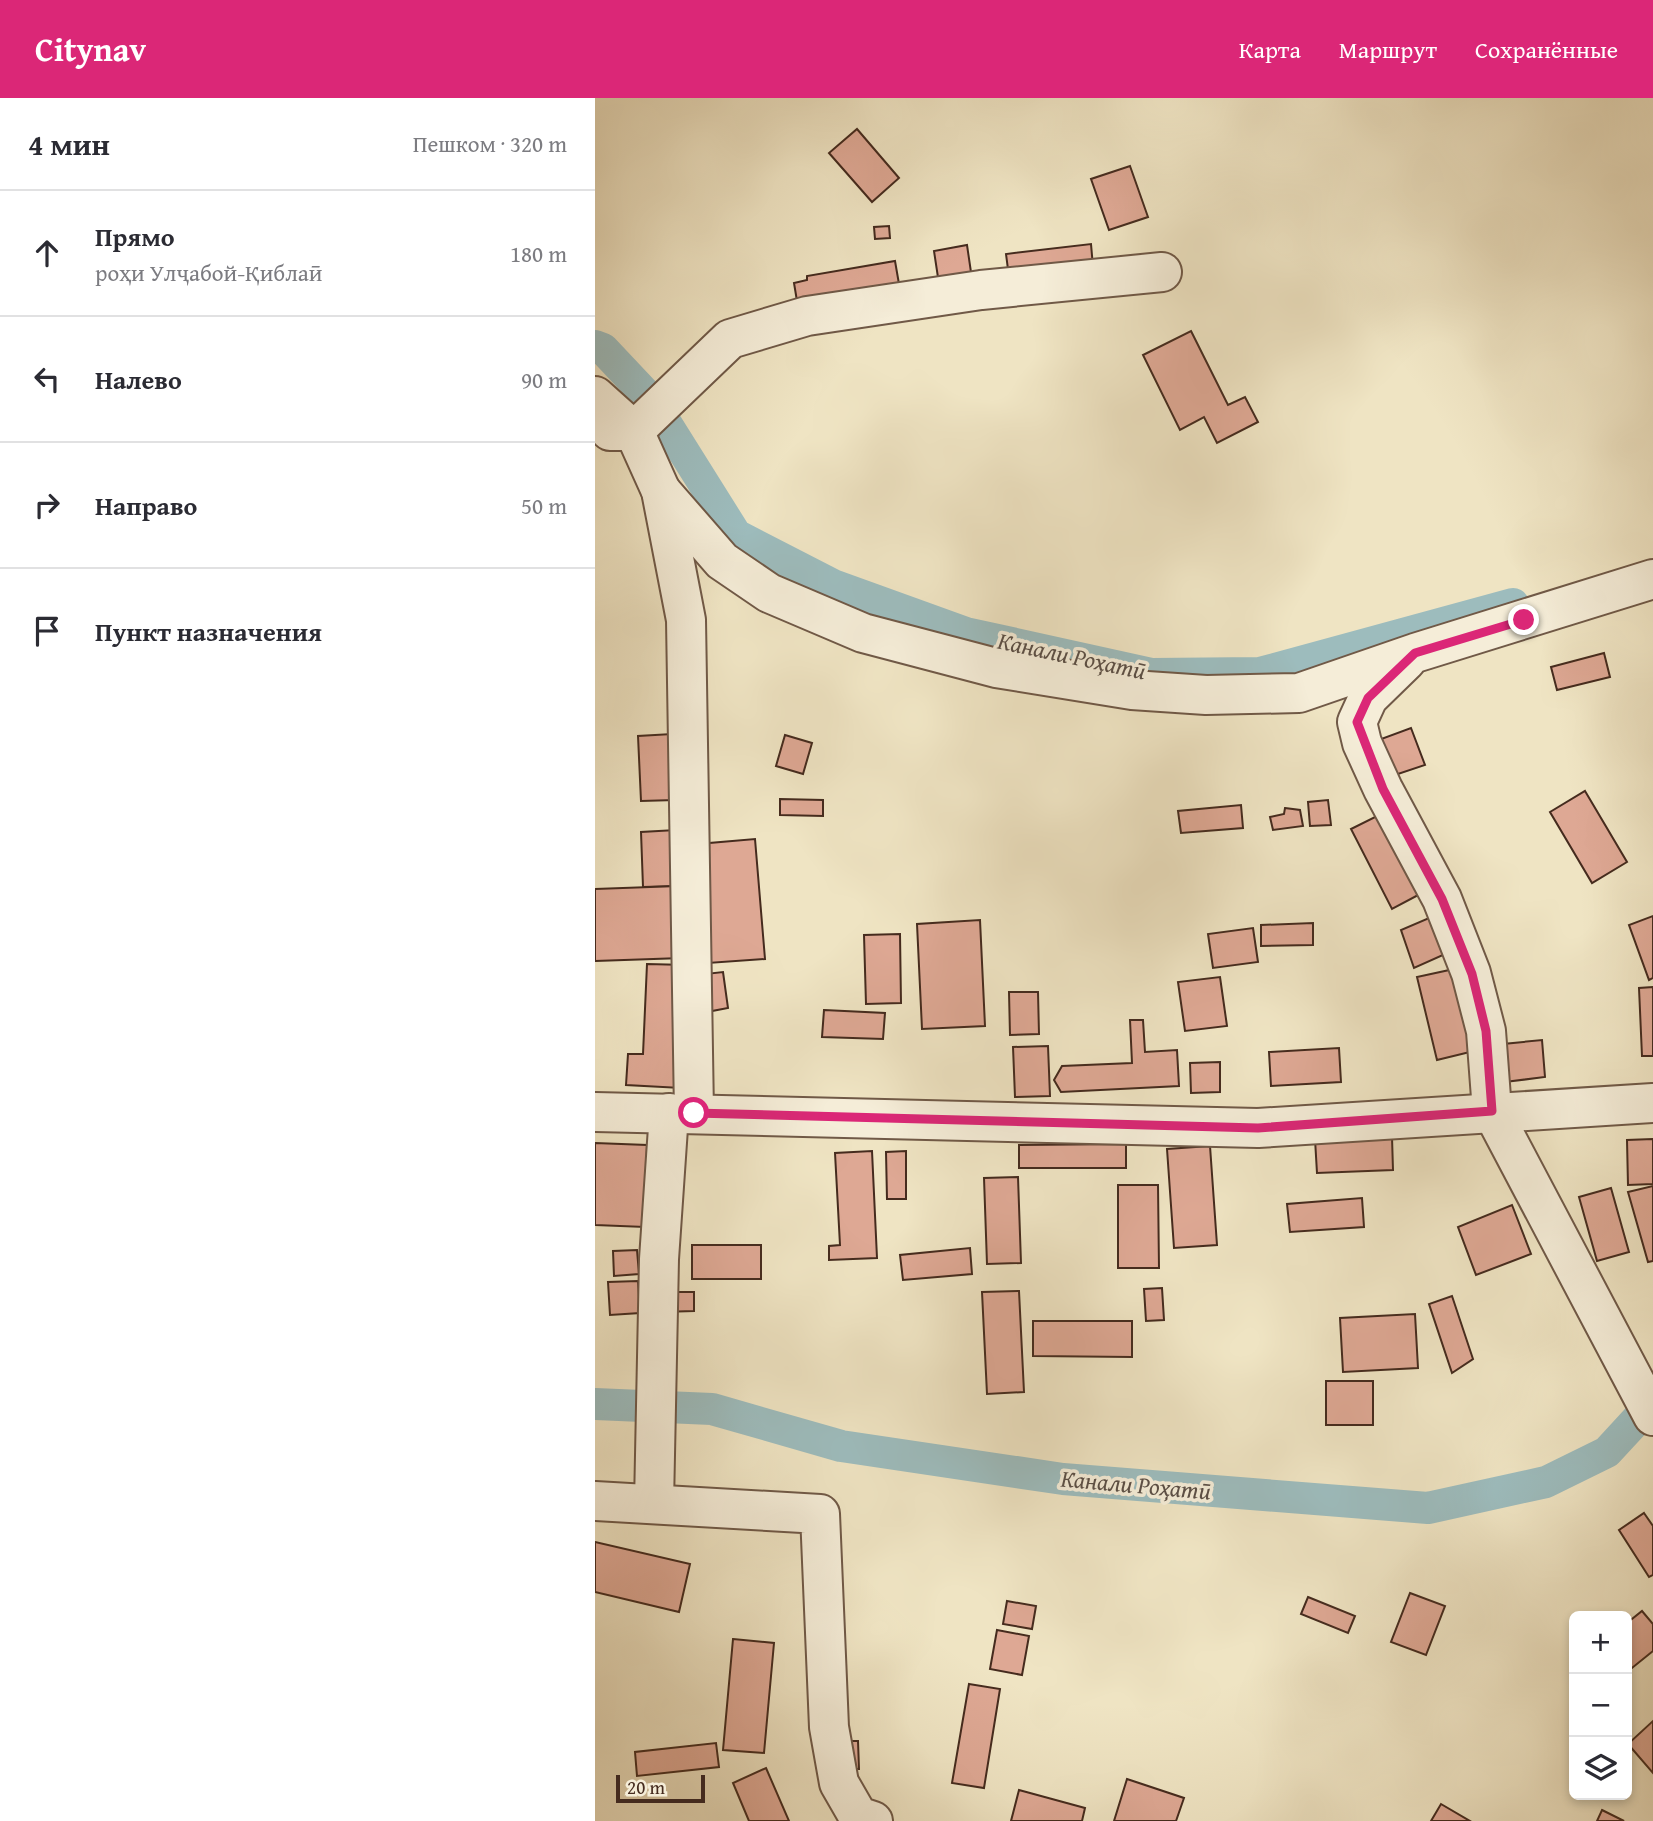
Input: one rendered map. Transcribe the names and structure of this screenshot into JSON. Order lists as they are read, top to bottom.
{
  "water": ["Канали Роҳатӣ"],
  "scale_bar": "20 m",
  "page": {
    "header": "Citynav",
    "nav": ["Карта", "Маршрут", "Сохранённые"],
    "heading": ["4 мин", "Пешком · 320 m"],
    "list": [
      ["Прямо", "роҳи Улҷабой-Қиблаӣ", "180 m"],
      ["Налево", "90 m"],
      ["Направо", "50 m"],
      "Пункт назначения"
    ],
    "map_buttons": ["+", "−"],
    "scale": "20 m"
  }
}
